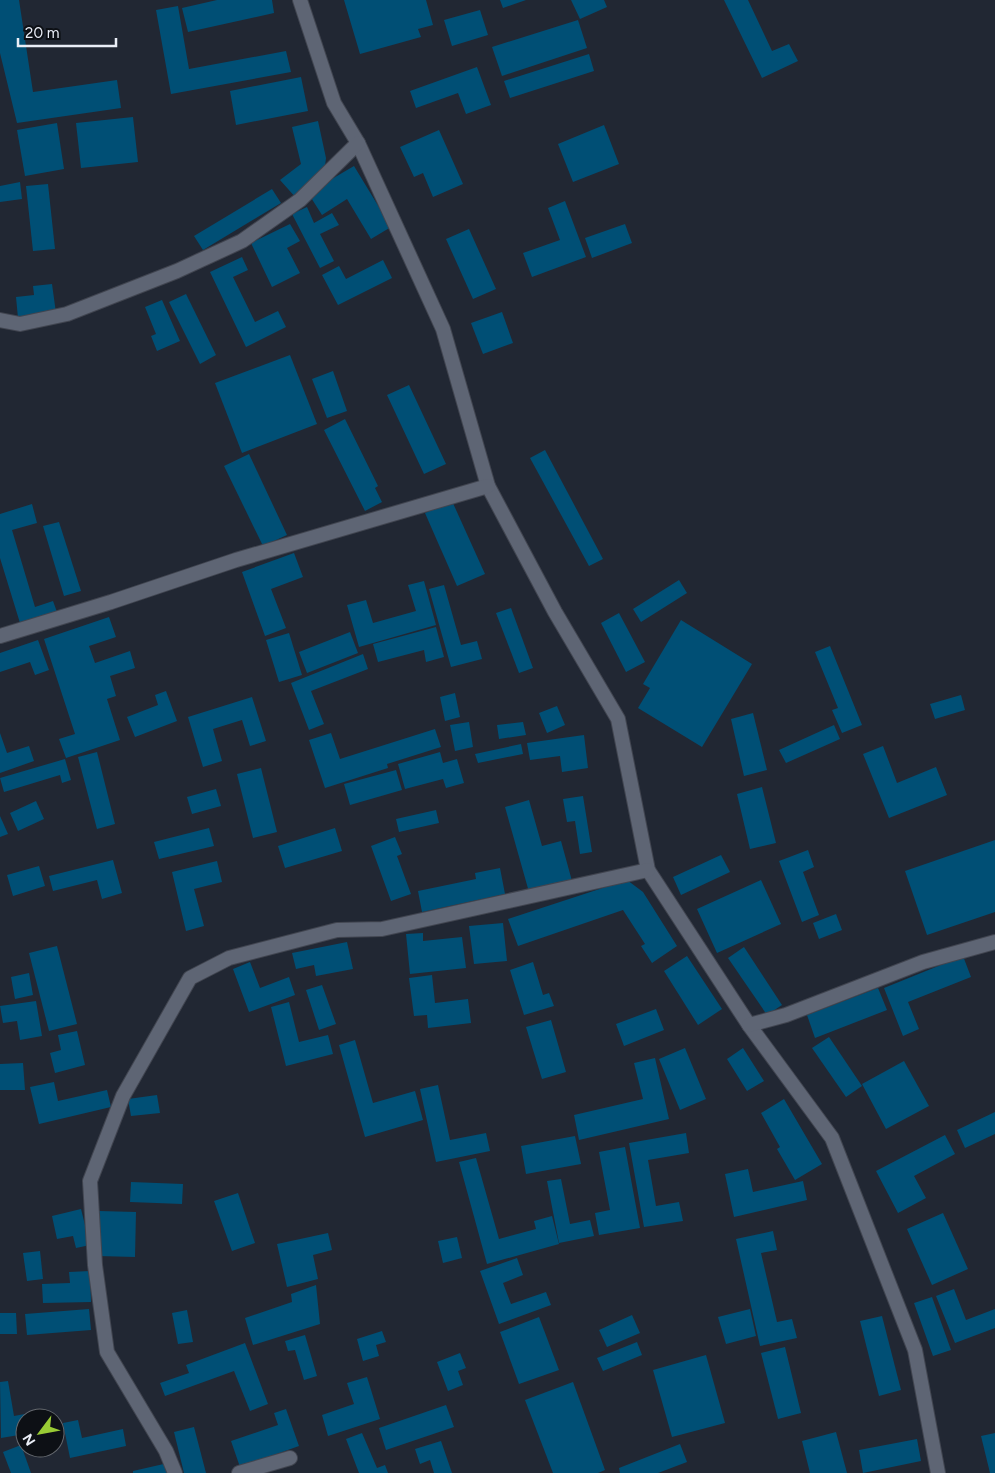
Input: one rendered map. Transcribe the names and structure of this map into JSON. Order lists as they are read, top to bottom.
{
  "scale_bar": "20 m",
  "north": "bottom left"
}
